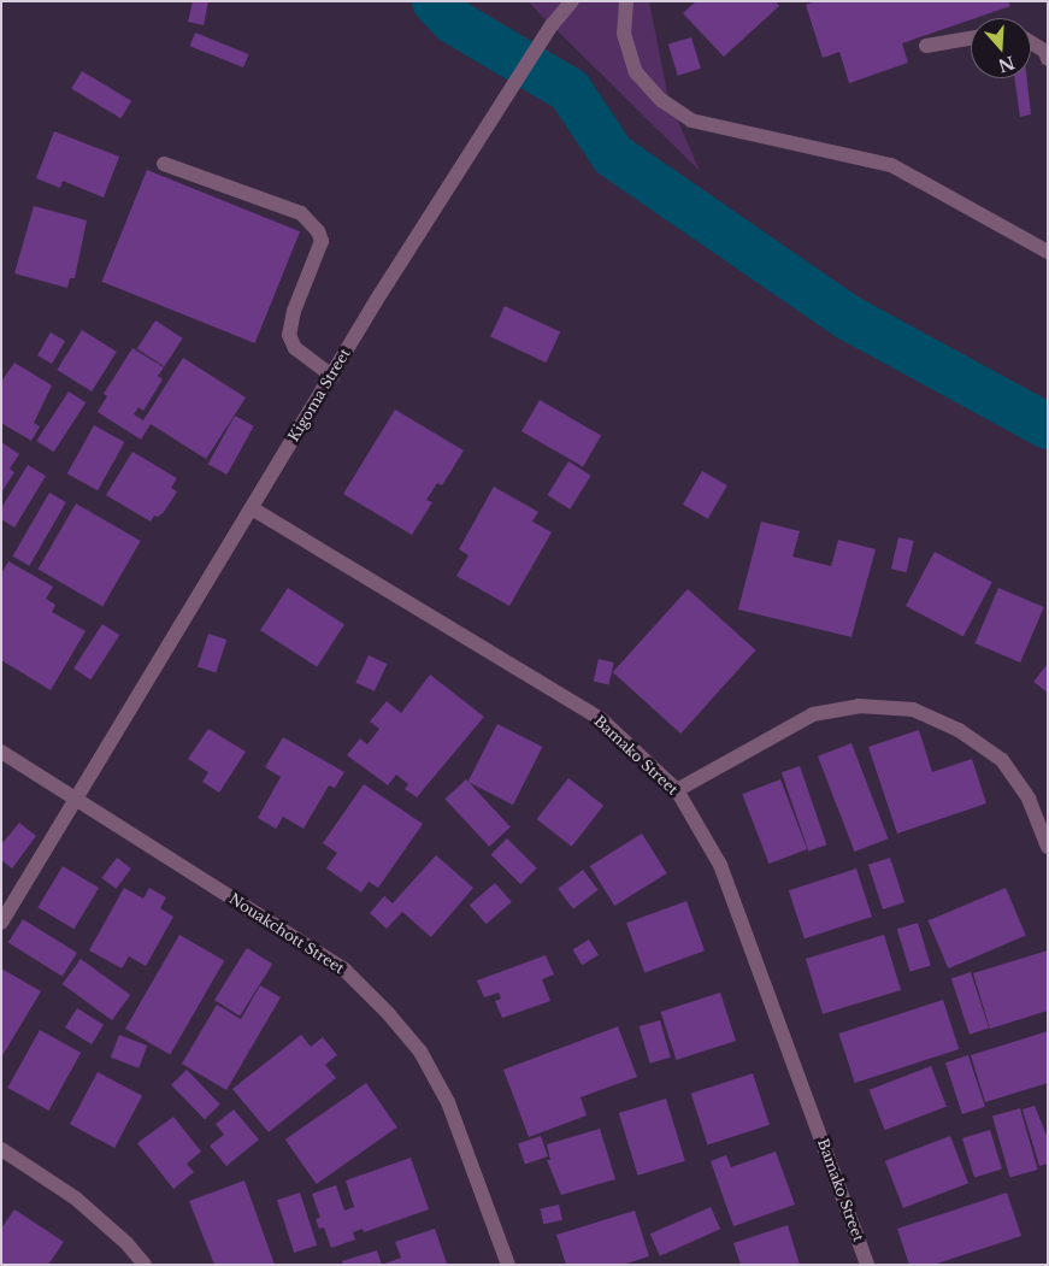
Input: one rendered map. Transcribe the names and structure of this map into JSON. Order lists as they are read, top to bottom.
{
  "streets": {
    "street": ["Kigoma Street", "Bamako Street", "Nouakchott Street"]
  },
  "crossings": [
    ["Kigoma Street", "Bamako Street"],
    ["Kigoma Street", "Nouakchott Street"]
  ],
  "north": "bottom"
}
